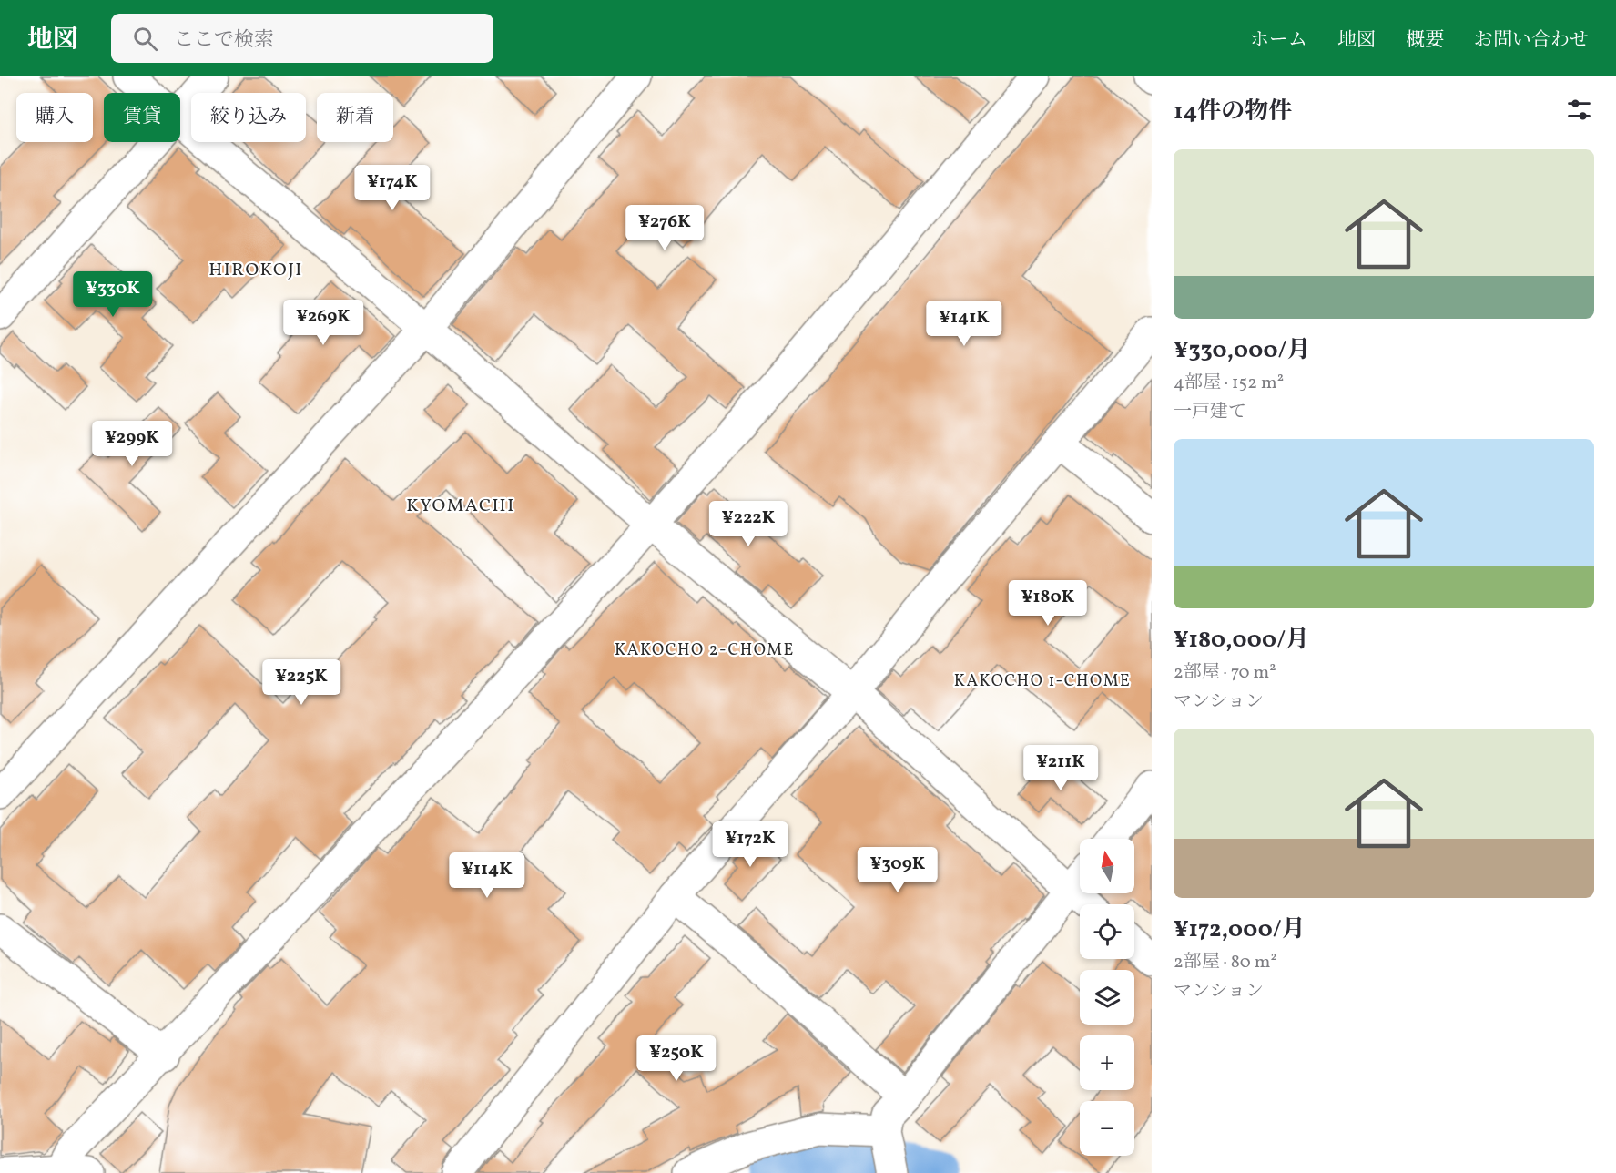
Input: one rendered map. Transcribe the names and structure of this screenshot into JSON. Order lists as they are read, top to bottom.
{
  "districts": [
    "HIROKOJI",
    "KYOMACHI",
    "KAKOCHO 2-CHOME",
    "KAKOCHO 1-CHOME"
  ],
  "north": "top",
  "page": {
    "header": "地図",
    "search": "ここで検索",
    "nav": [
      "ホーム",
      "地図",
      "概要",
      "お問い合わせ"
    ],
    "heading": "14件の物件",
    "chip": [
      "購入",
      "賃貸",
      "絞り込み",
      "新着"
    ],
    "list": [
      {
        "name": "¥330,000/月",
        "note": "4部屋 · 152 m² · 一戸建て"
      },
      {
        "name": "¥180,000/月",
        "note": "2部屋 · 70 m² · マンション"
      },
      {
        "name": "¥172,000/月",
        "note": "2部屋 · 80 m² · マンション"
      }
    ],
    "price": [
      "¥174K",
      "¥276K",
      "¥330K",
      "¥269K",
      "¥141K",
      "¥299K",
      "¥222K",
      "¥180K",
      "¥225K",
      "¥211K",
      "¥172K",
      "¥309K",
      "¥114K",
      "¥250K"
    ],
    "map_buttons": ["+", "−"]
  }
}
